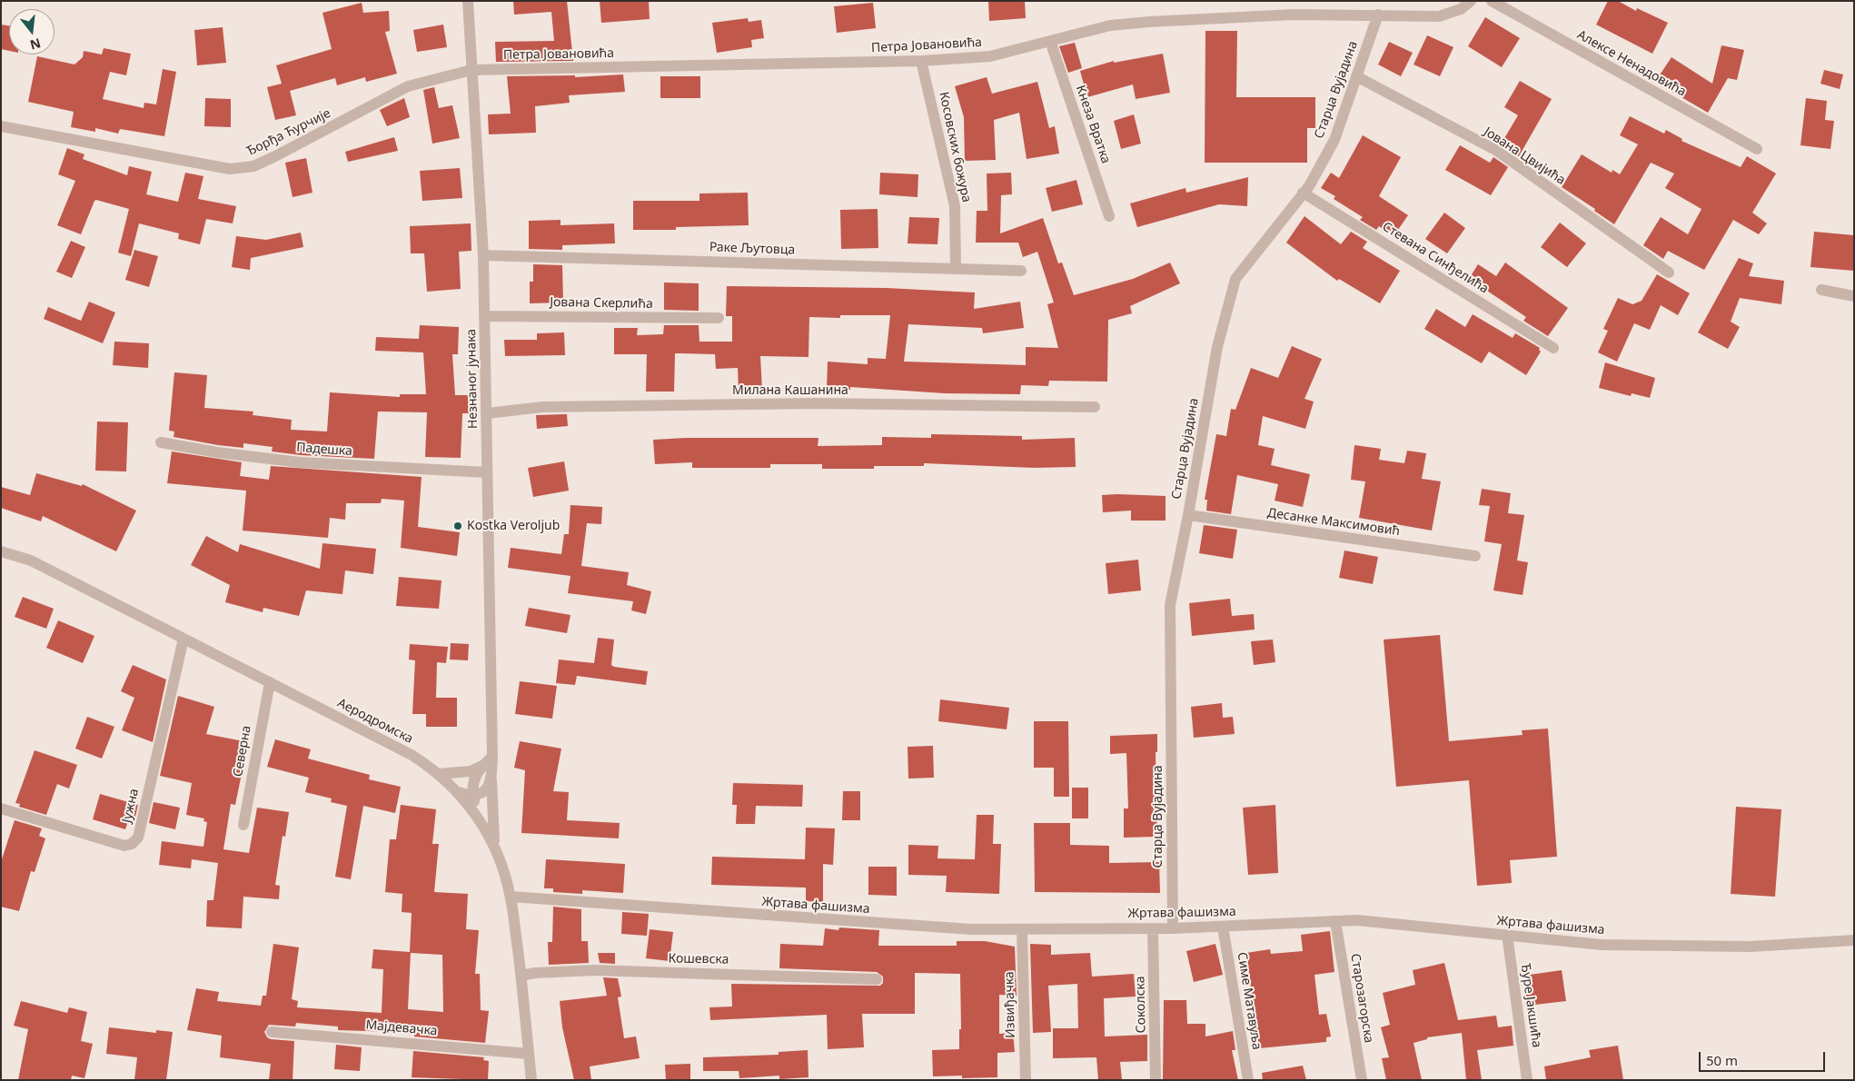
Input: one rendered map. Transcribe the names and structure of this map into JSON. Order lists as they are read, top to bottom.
{
  "streets": {
    "street": [
      "Петра Јовановића",
      "Алексе Ненадовића",
      "Старца Вујадина",
      "Кнеза Вратка",
      "Ђорђа Ћурчије",
      "Косовских божура",
      "Јована Цвијића",
      "Раке Љутовца",
      "Стевана Синђелића",
      "Јована Скерлића",
      "Незнаног јунака",
      "Милана Кашанина",
      "Падешка",
      "Десанке Максимовић",
      "Аеродромска",
      "Северна",
      "Јужна",
      "Жртава фашизма",
      "Кошевска",
      "Старозагорска",
      "Симе Матавуља",
      "Извиђачка",
      "Соколска",
      "Ђуре Јакшића",
      "Мајдевачка"
    ]
  },
  "crossings": [
    ["Петра Јовановића", "Старца Вујадина"],
    ["Петра Јовановића", "Кнеза Вратка"],
    ["Петра Јовановића", "Ђорђа Ћурчије"],
    ["Петра Јовановића", "Косовских божура"],
    ["Петра Јовановића", "Незнаног јунака"],
    ["Старца Вујадина", "Јована Цвијића"],
    ["Старца Вујадина", "Стевана Синђелића"],
    ["Старца Вујадина", "Десанке Максимовић"],
    ["Старца Вујадина", "Жртава фашизма"],
    ["Ђорђа Ћурчије", "Незнаног јунака"],
    ["Косовских божура", "Раке Љутовца"],
    ["Раке Љутовца", "Незнаног јунака"],
    ["Јована Скерлића", "Незнаног јунака"],
    ["Незнаног јунака", "Милана Кашанина"],
    ["Незнаног јунака", "Падешка"],
    ["Незнаног јунака", "Аеродромска"],
    ["Аеродромска", "Северна"],
    ["Аеродромска", "Јужна"],
    ["Аеродромска", "Жртава фашизма"],
    ["Аеродромска", "Кошевска"],
    ["Аеродромска", "Мајдевачка"],
    ["Жртава фашизма", "Старозагорска"],
    ["Жртава фашизма", "Симе Матавуља"],
    ["Жртава фашизма", "Извиђачка"],
    ["Жртава фашизма", "Соколска"],
    ["Жртава фашизма", "Ђуре Јакшића"]
  ],
  "places": ["Kostka Veroljub"],
  "scale_bar": "50 m",
  "north": "bottom"
}
